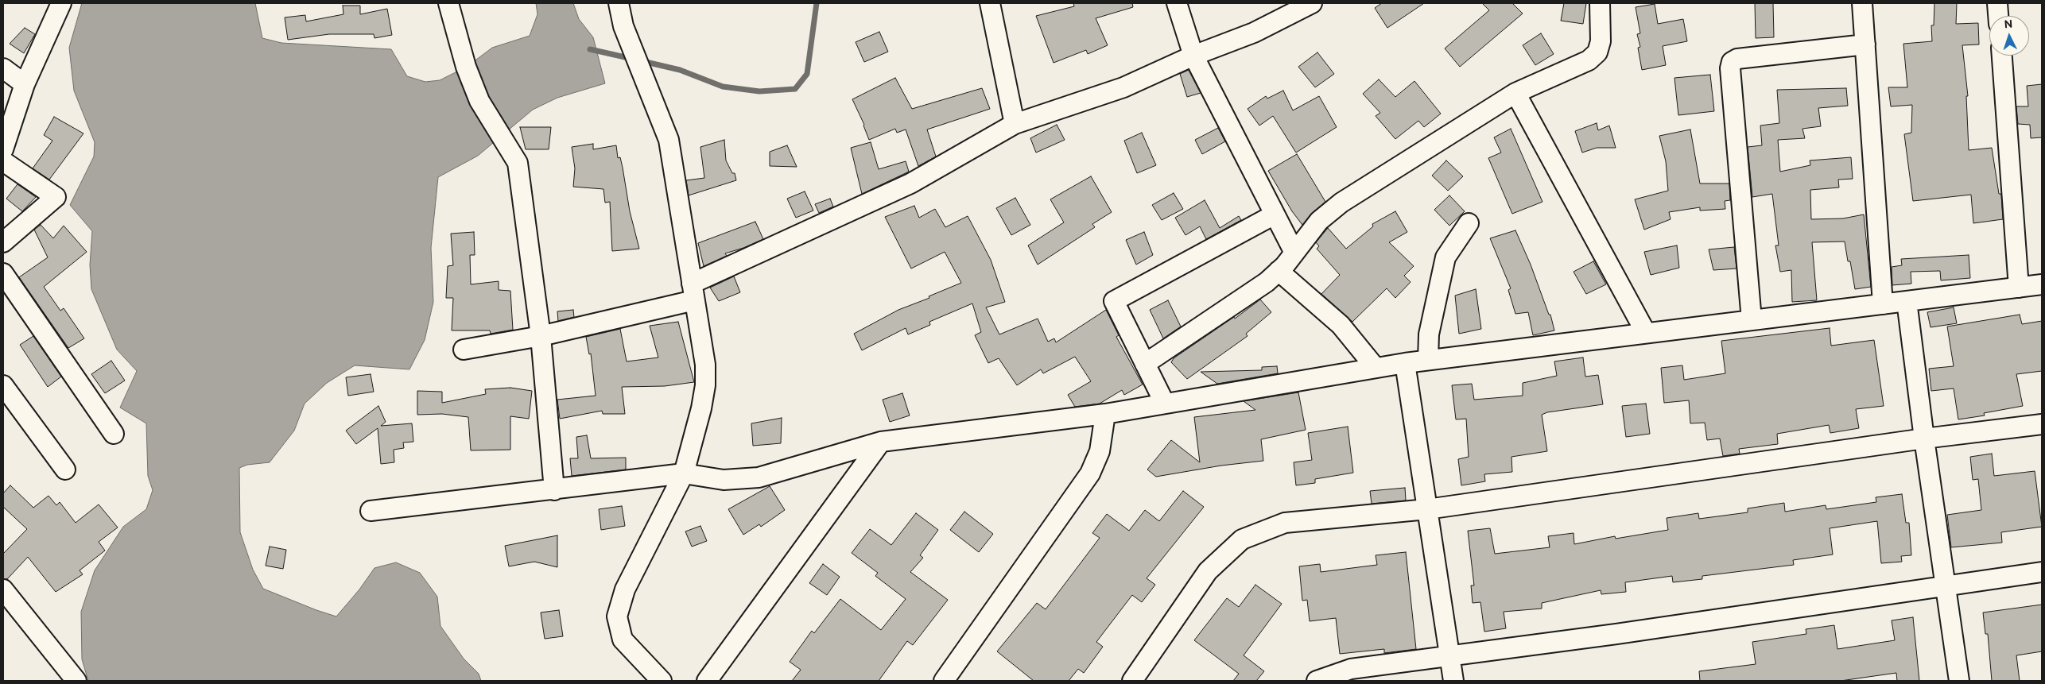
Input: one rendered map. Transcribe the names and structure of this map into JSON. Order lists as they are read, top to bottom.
{
  "north": "top"
}
